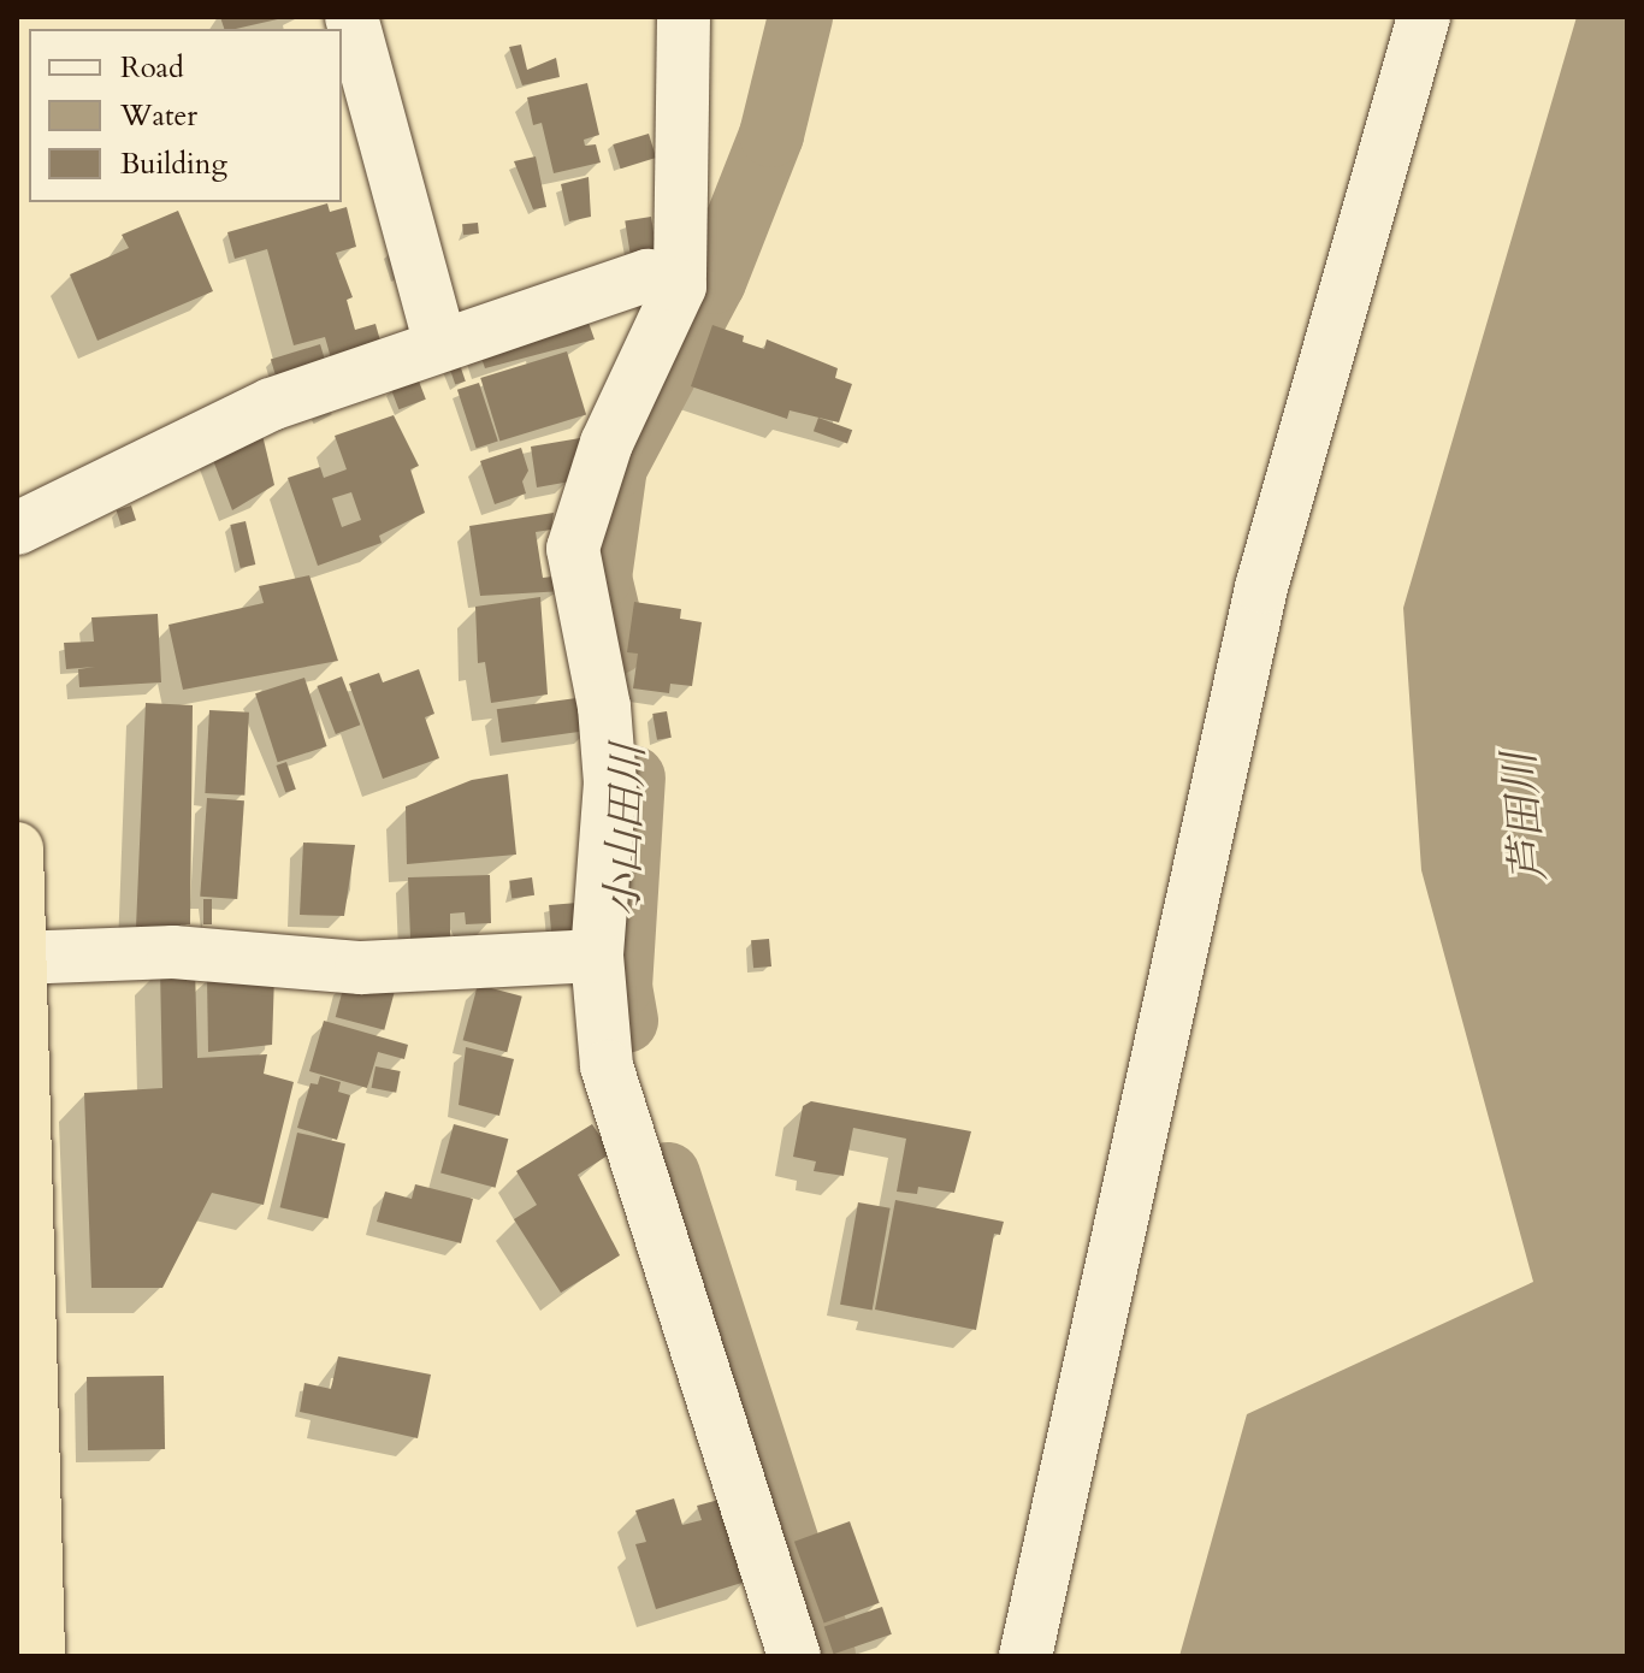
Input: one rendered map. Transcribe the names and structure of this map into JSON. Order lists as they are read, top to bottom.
{
  "water": ["芦田川", "小山田川"],
  "legend": ["Road", "Water", "Building"]
}
